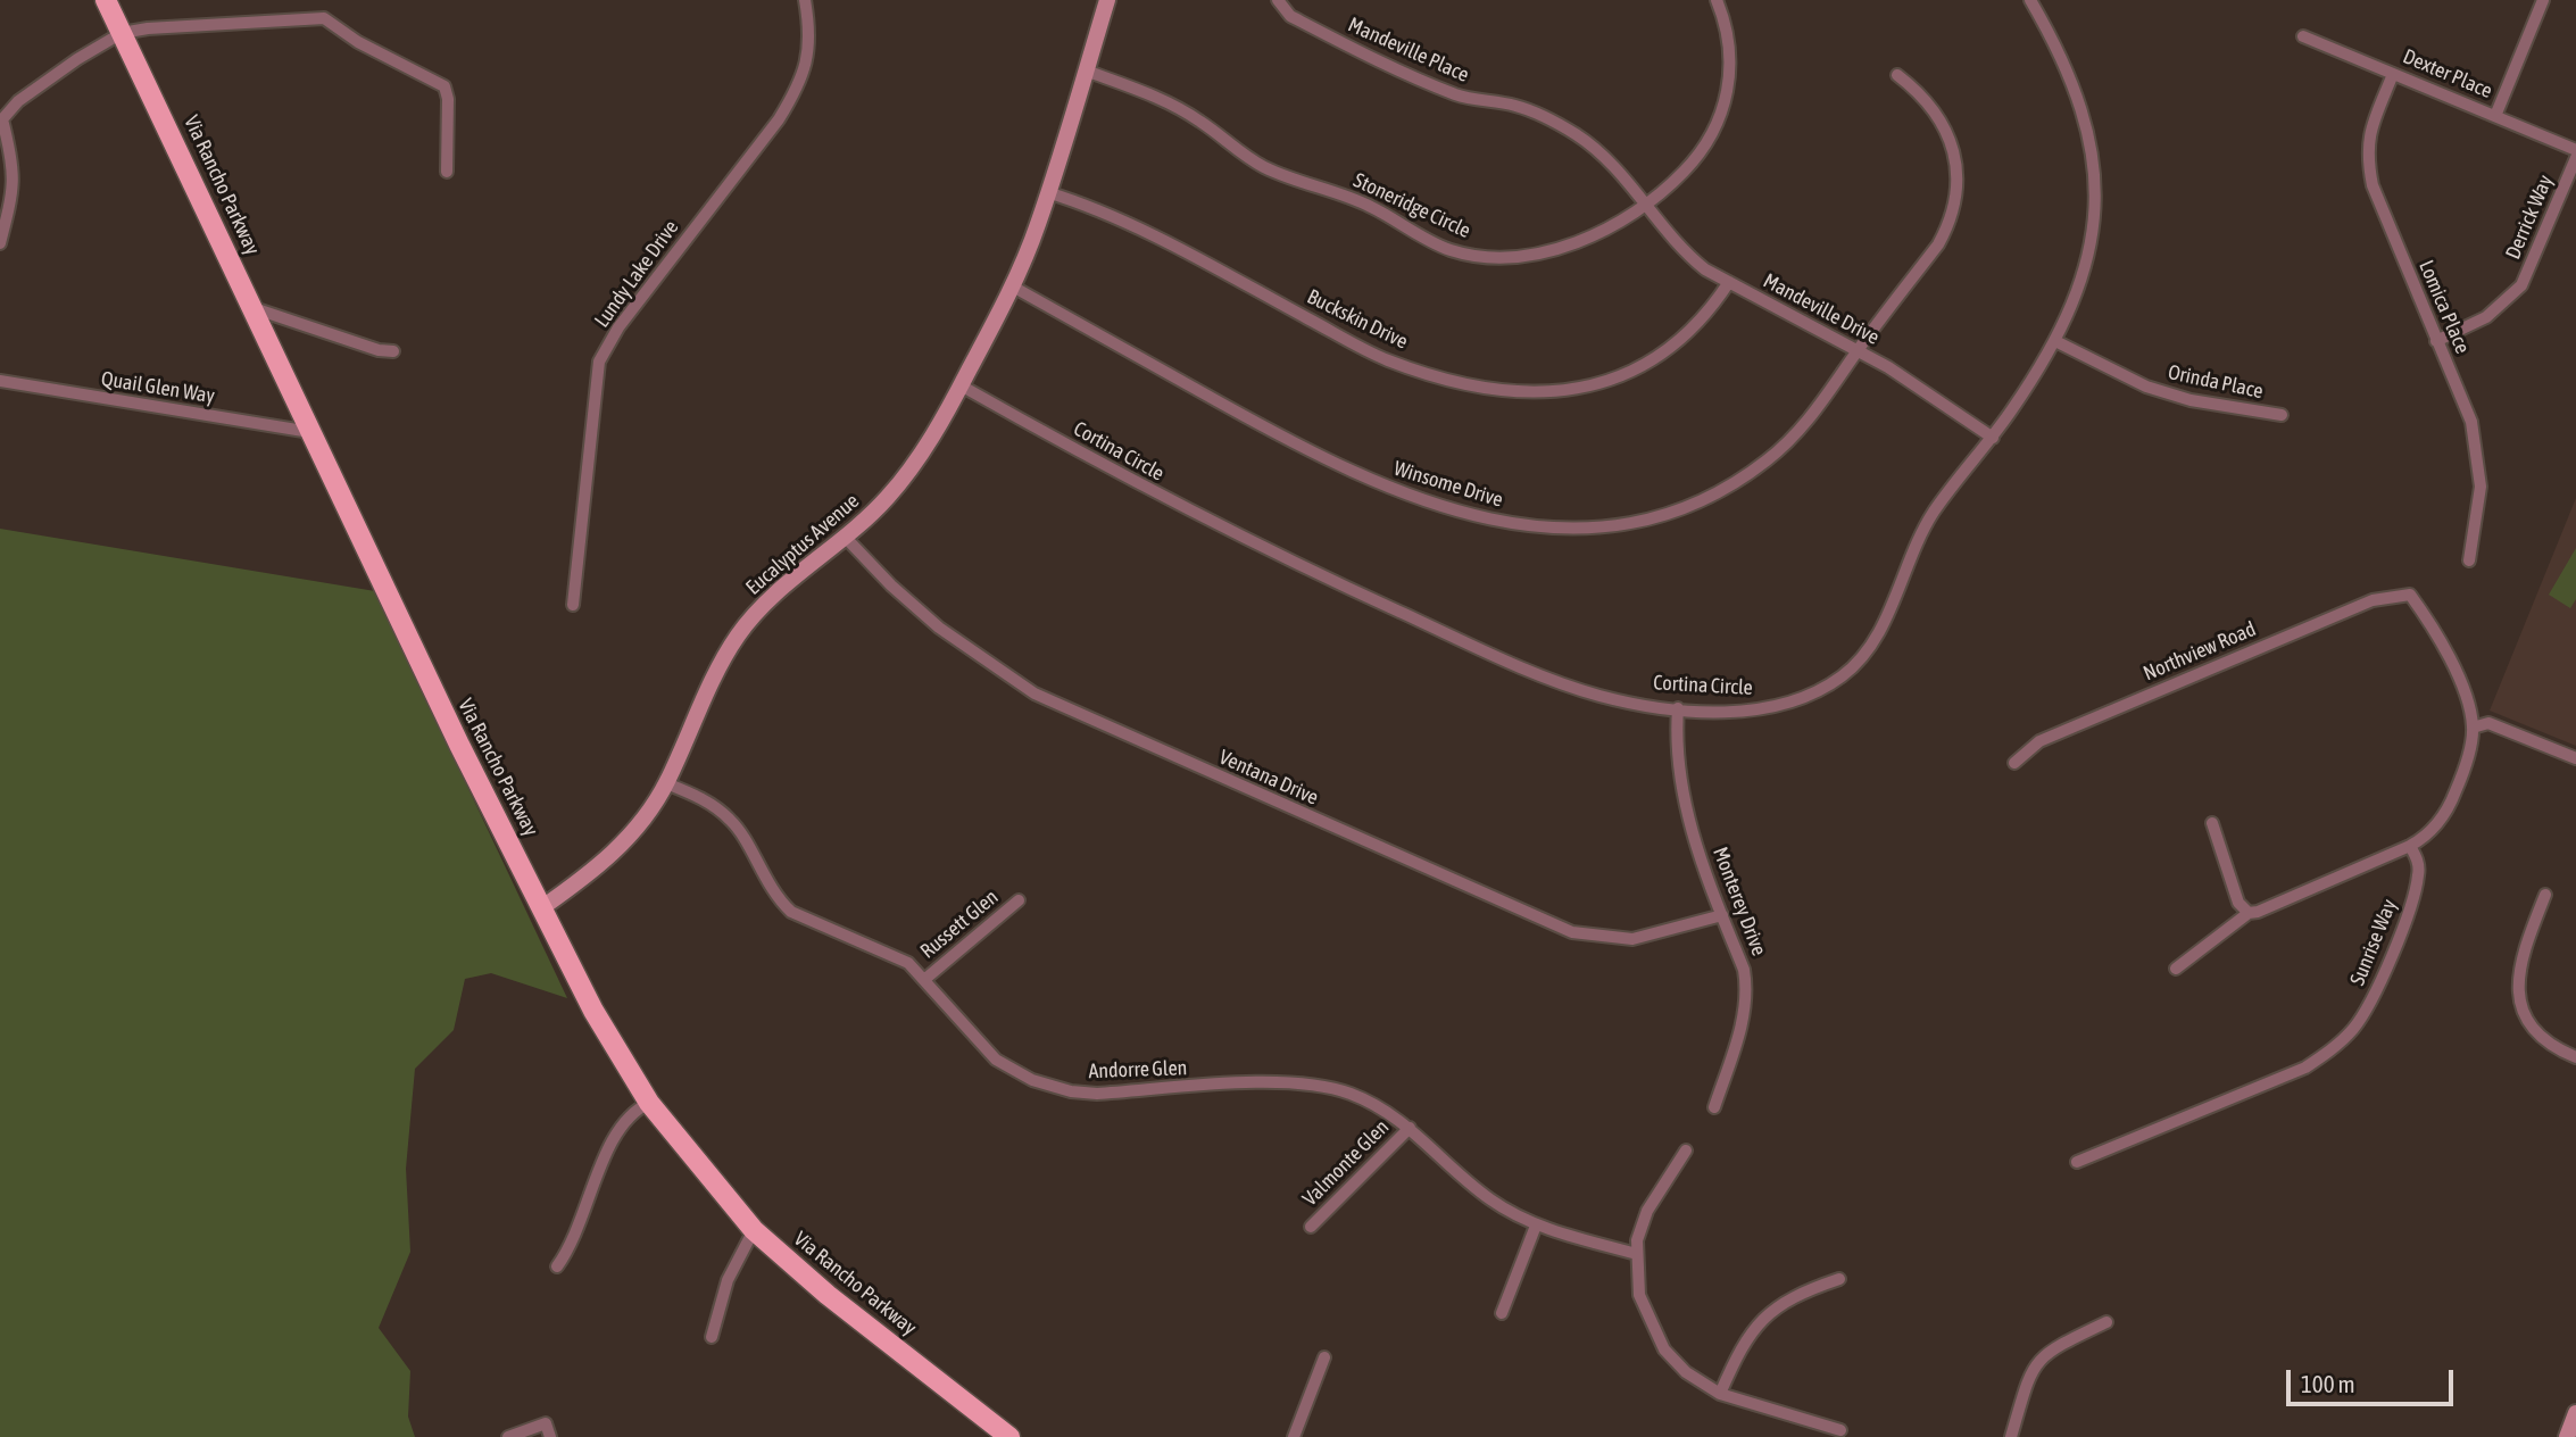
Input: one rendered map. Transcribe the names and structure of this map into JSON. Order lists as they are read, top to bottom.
{
  "streets": {
    "main road": ["Via Rancho Parkway"],
    "street": [
      "Mandeville Place",
      "Dexter Place",
      "Stoneridge Circle",
      "Derrick Way",
      "Lundy Lake Drive",
      "Lomica Place",
      "Mandeville Drive",
      "Buckskin Drive",
      "Orinda Place",
      "Quail Glen Way",
      "Cortina Circle",
      "Winsome Drive",
      "Eucalyptus Avenue",
      "Northview Road",
      "Ventana Drive",
      "Monterey Drive",
      "Russett Glen",
      "Sunrise Way",
      "Andorre Glen",
      "Valmonte Glen"
    ]
  },
  "crossings": [
    ["Mandeville Place", "Stoneridge Circle"],
    ["Mandeville Place", "Mandeville Drive"],
    ["Dexter Place", "Lomica Place"],
    ["Via Rancho Parkway", "Quail Glen Way"],
    ["Via Rancho Parkway", "Eucalyptus Avenue"],
    ["Stoneridge Circle", "Mandeville Drive"],
    ["Stoneridge Circle", "Eucalyptus Avenue"],
    ["Derrick Way", "Lomica Place"],
    ["Mandeville Drive", "Buckskin Drive"],
    ["Mandeville Drive", "Cortina Circle"],
    ["Mandeville Drive", "Winsome Drive"],
    ["Buckskin Drive", "Eucalyptus Avenue"],
    ["Orinda Place", "Cortina Circle"],
    ["Cortina Circle", "Eucalyptus Avenue"],
    ["Cortina Circle", "Monterey Drive"],
    ["Winsome Drive", "Eucalyptus Avenue"],
    ["Eucalyptus Avenue", "Ventana Drive"],
    ["Eucalyptus Avenue", "Andorre Glen"],
    ["Ventana Drive", "Monterey Drive"],
    ["Russett Glen", "Andorre Glen"],
    ["Andorre Glen", "Valmonte Glen"]
  ],
  "scale_bar": "100 m"
}
